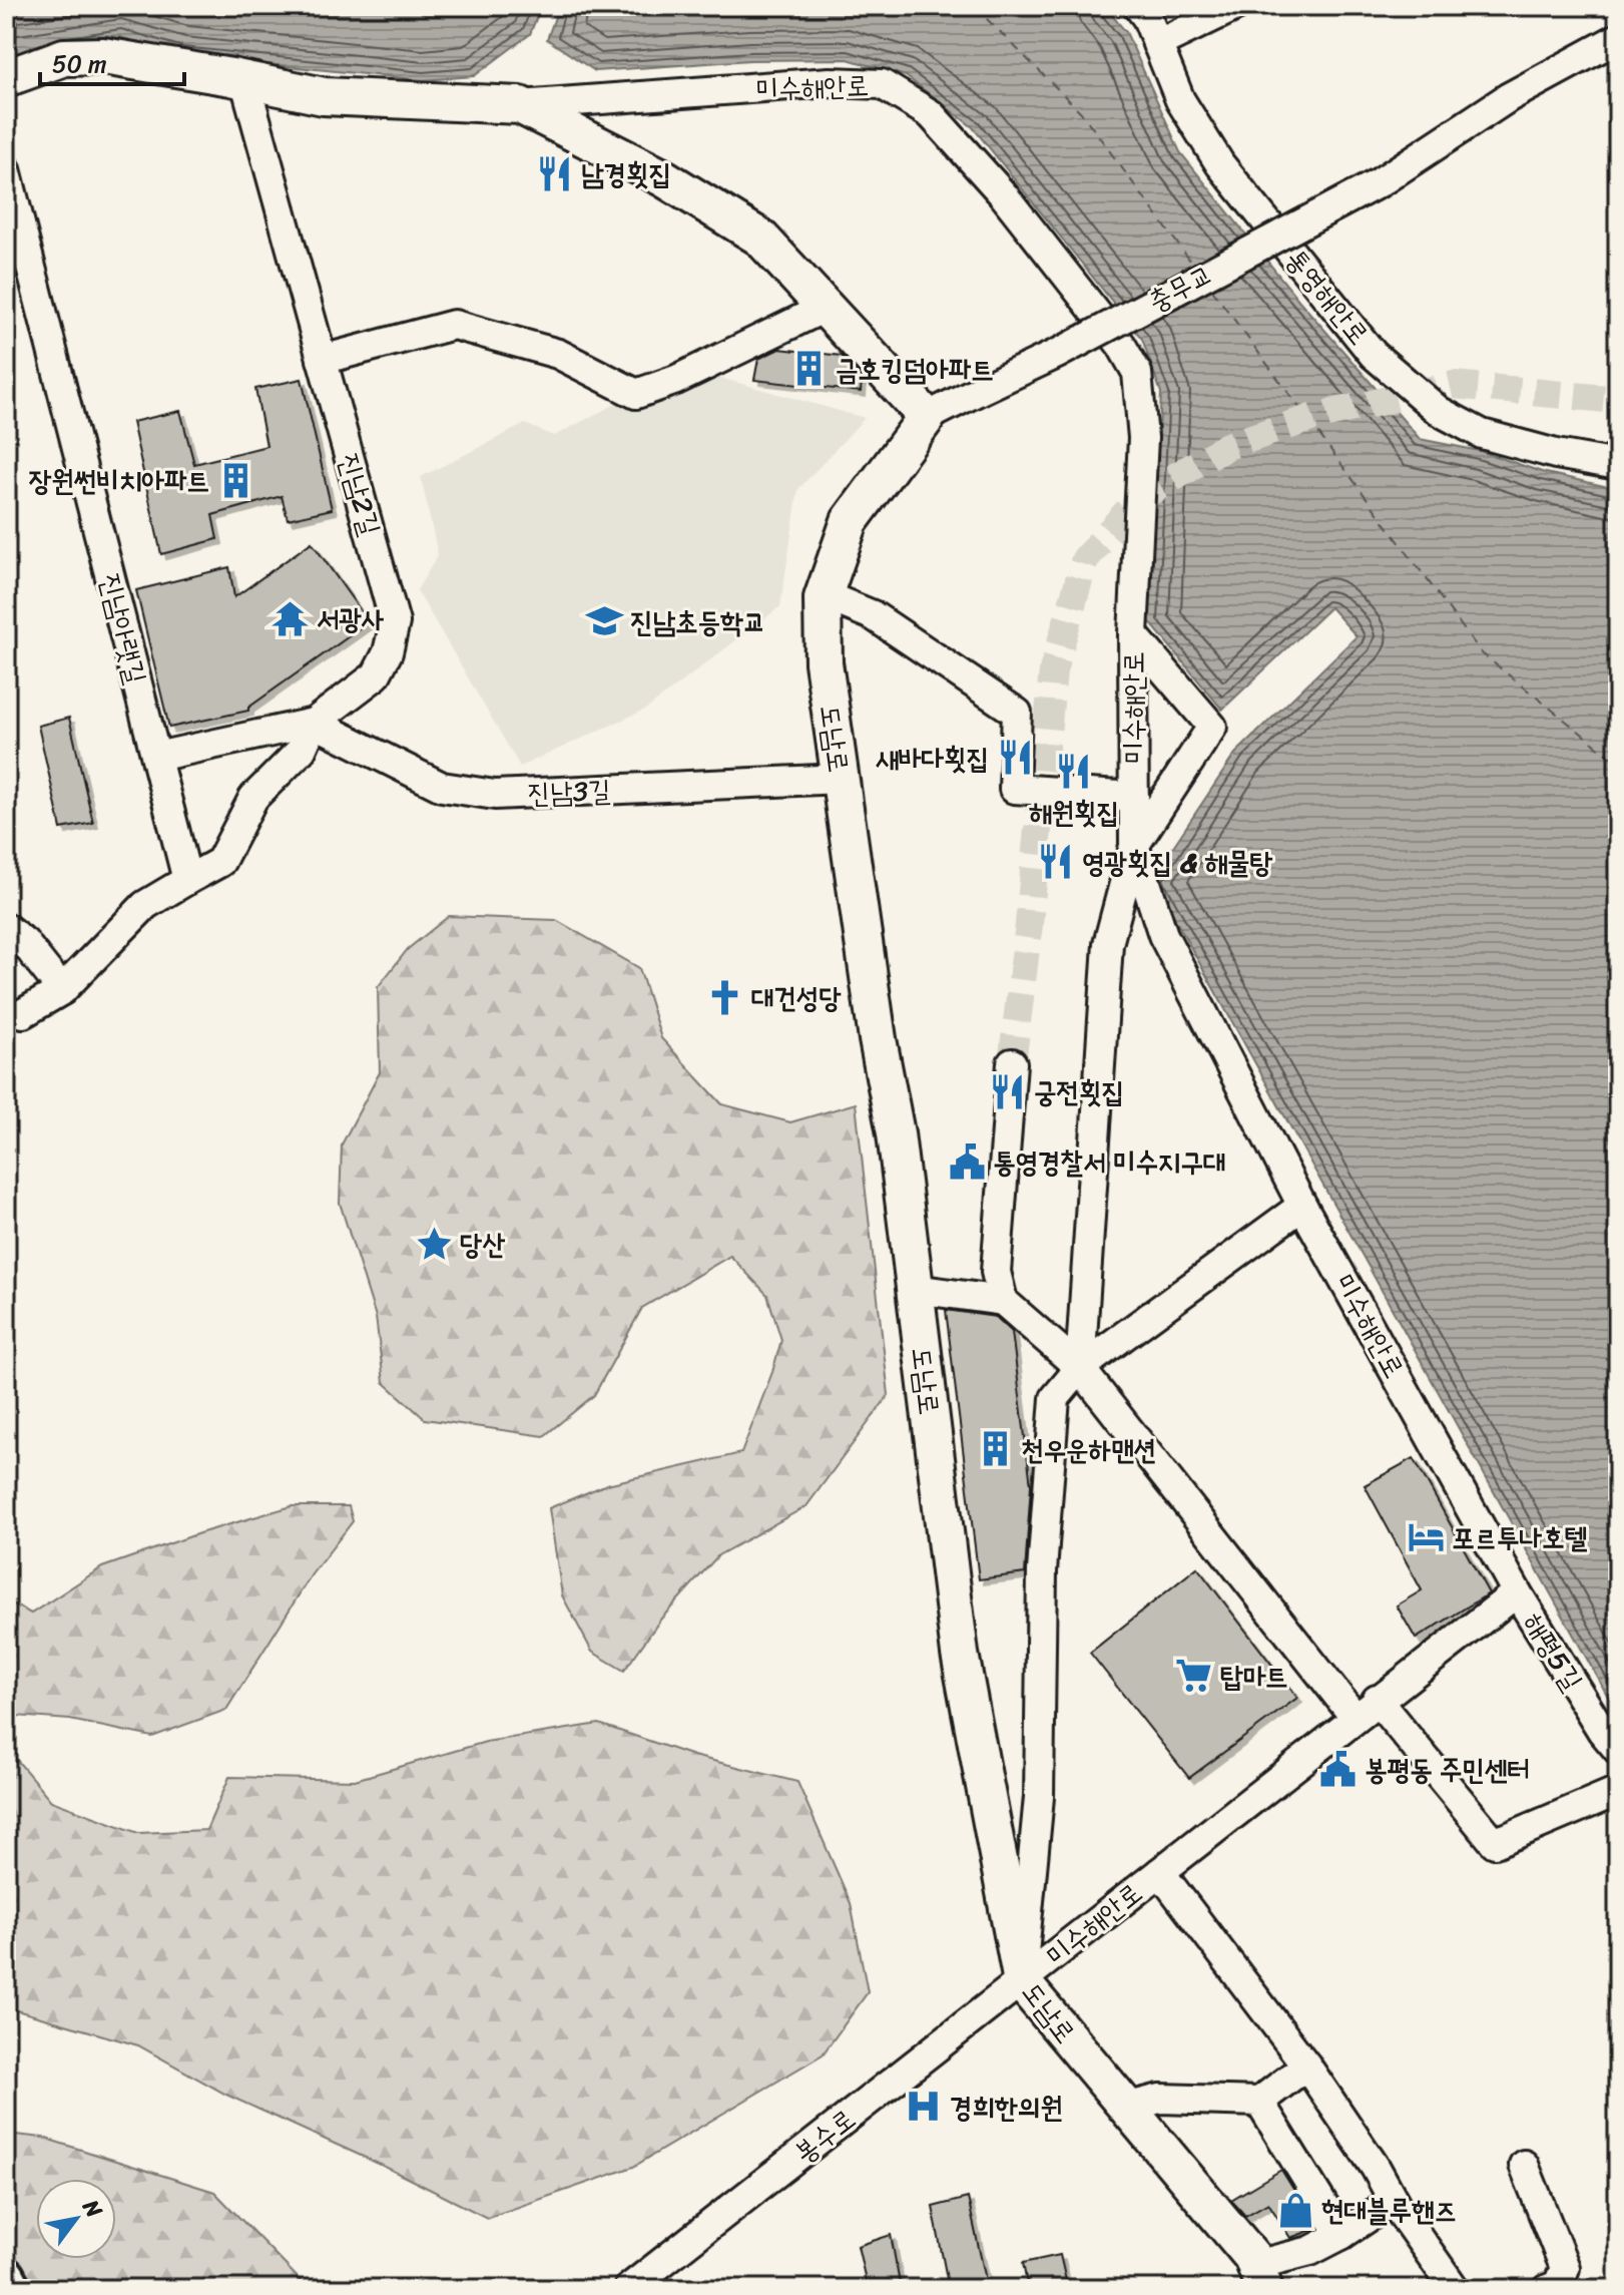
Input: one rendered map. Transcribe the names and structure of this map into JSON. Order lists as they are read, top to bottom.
{
  "streets": {
    "main road": ["미수해안로", "도남로"],
    "street": [
      "충무교",
      "통영해안로",
      "진남2길",
      "진남아랫길",
      "진남3길",
      "해평5길",
      "봉수로"
    ]
  },
  "crossings": [
    ["미수해안로", "진남2길"],
    ["미수해안로", "도남로"],
    ["미수해안로", "해평5길"],
    ["미수해안로", "봉수로"],
    ["충무교", "도남로"],
    ["진남2길", "진남아랫길"],
    ["진남2길", "진남3길"],
    ["도남로", "진남3길"],
    ["도남로", "봉수로"]
  ],
  "places": {
    "restaurant": [
      "남경횟집",
      "새바다횟집",
      "해원횟집",
      "영광횟집 & 해물탕",
      "궁전횟집"
    ],
    "building": ["금호킹덤아파트", "장원썬비치아파트", "천우운하맨션"],
    "temple": ["서광사"],
    "school or university": ["진남초등학교"],
    "church": ["대건성당"],
    "public building": ["통영경찰서 미수지구대", "봉평동 주민센터"],
    "place": ["당산"],
    "hotel": ["포르투나호텔"],
    "supermarket": ["탑마트"],
    "hospital": ["경희한의원"],
    "shop": ["현대블루핸즈"]
  },
  "scale_bar": "50 m",
  "north": "top right"
}
